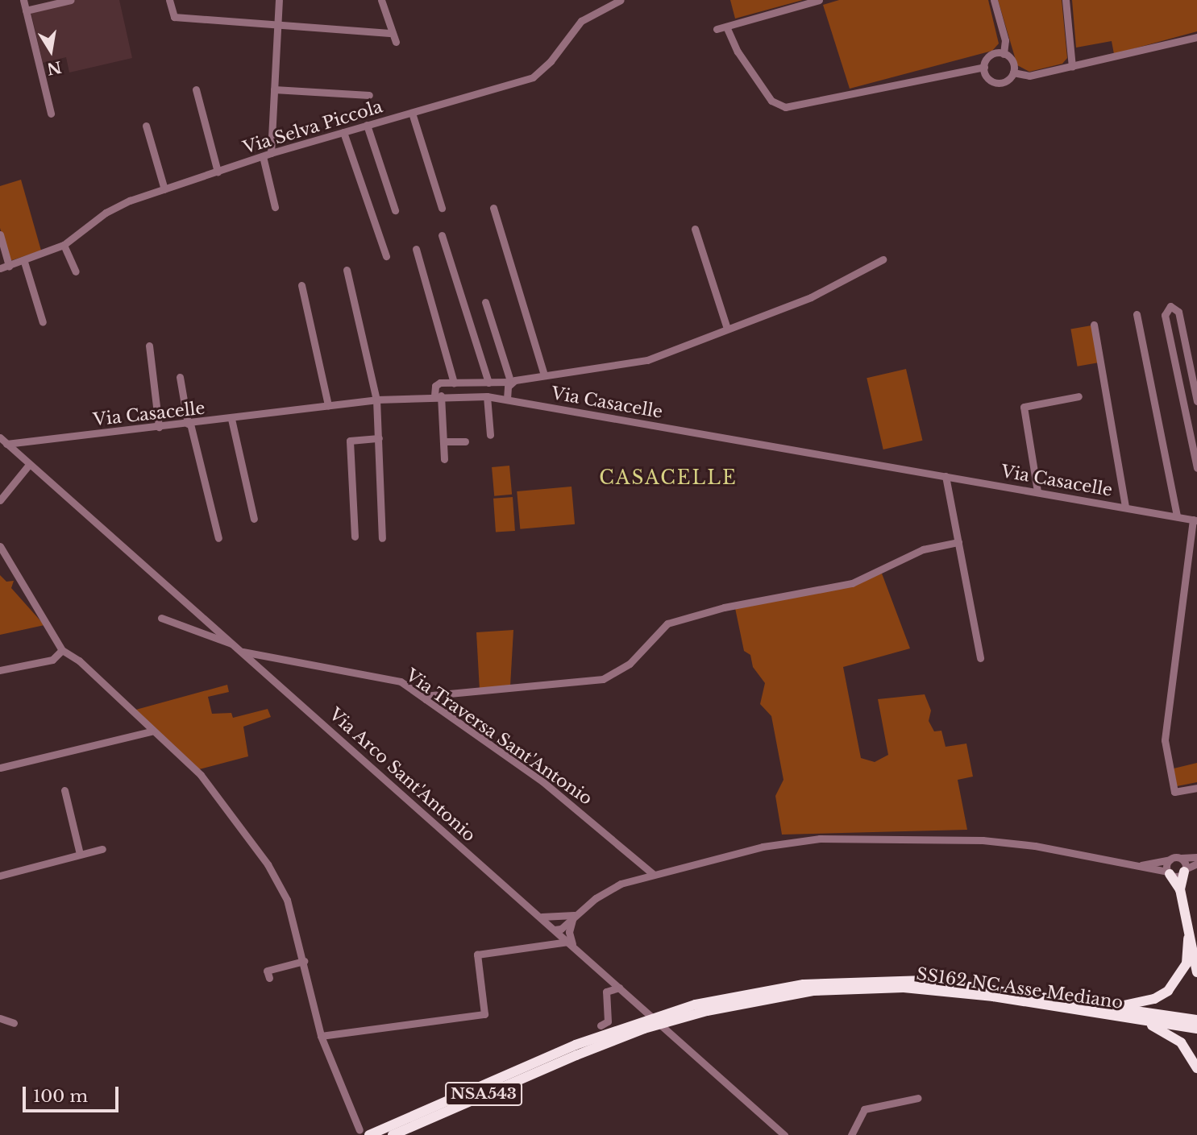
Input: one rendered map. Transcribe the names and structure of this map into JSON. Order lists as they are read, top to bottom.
{
  "streets": {
    "highway": ["SS162 NC Asse Mediano", "NSA543"],
    "street": [
      "Via Selva Piccola",
      "Via Casacelle",
      "Via Traversa Sant'Antonio",
      "Via Arco Sant'Antonio"
    ]
  },
  "crossings": [
    ["Via Casacelle", "Via Arco Sant'Antonio"],
    ["Via Traversa Sant'Antonio", "Via Arco Sant'Antonio"],
    ["SS162 NC Asse Mediano", "NSA543"]
  ],
  "districts": ["CASACELLE"],
  "scale_bar": "100 m",
  "north": "bottom"
}
